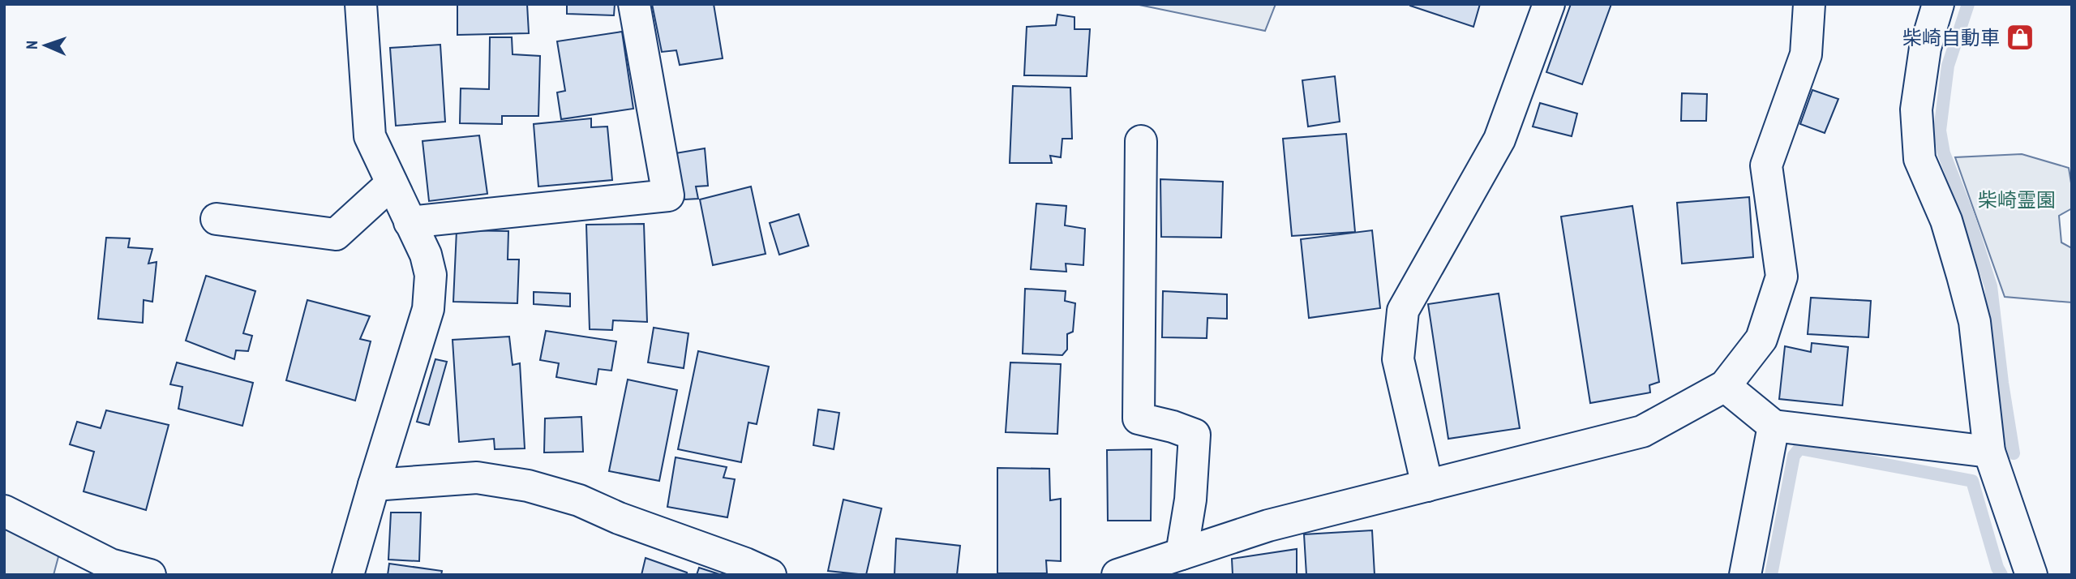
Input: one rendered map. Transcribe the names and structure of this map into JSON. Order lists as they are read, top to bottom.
{
  "parks": ["柴崎霊園"],
  "places": {
    "shop": ["柴崎自動車"]
  },
  "north": "left"
}
